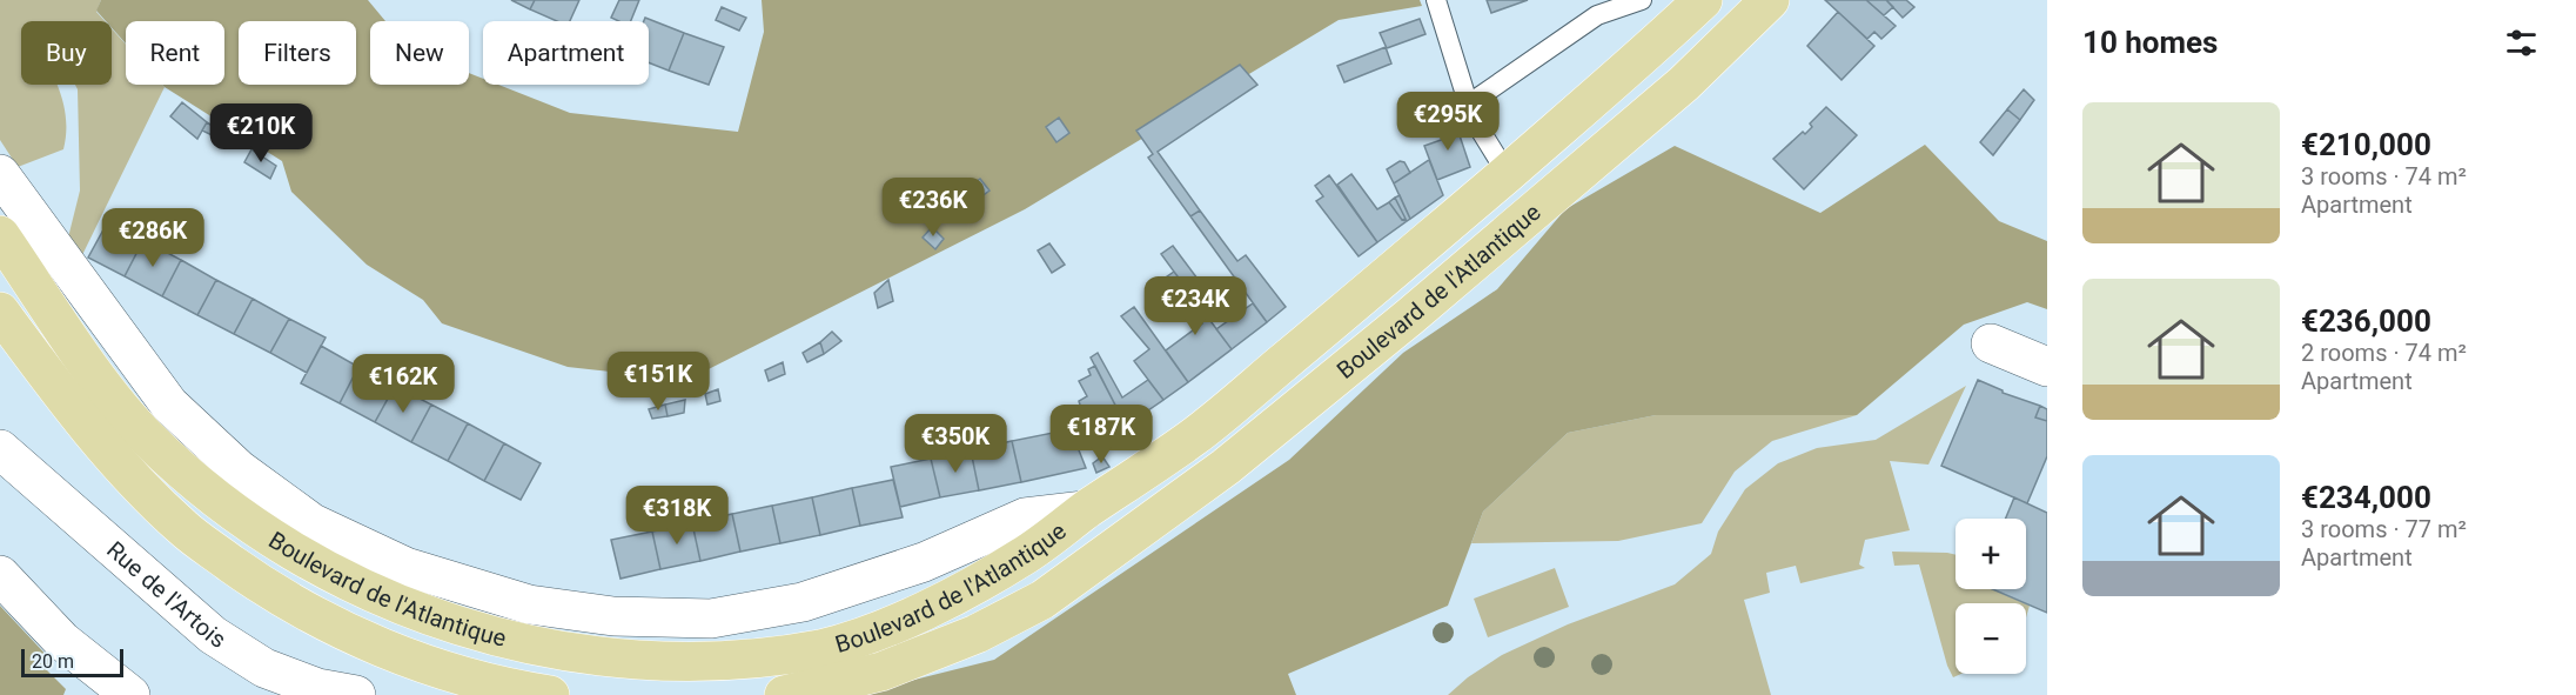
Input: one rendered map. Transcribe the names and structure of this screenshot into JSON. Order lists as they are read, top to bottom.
{
  "streets": {
    "main road": ["Boulevard de l'Atlantique"],
    "street": ["Rue de l'Artois"]
  },
  "scale_bar": "20 m",
  "page": {
    "heading": "10 homes",
    "chip": [
      "Buy",
      "Rent",
      "Filters",
      "New",
      "Apartment"
    ],
    "list": [
      {
        "name": "€210,000",
        "note": "3 rooms · 74 m² · Apartment"
      },
      {
        "name": "€236,000",
        "note": "2 rooms · 74 m² · Apartment"
      },
      {
        "name": "€234,000",
        "note": "3 rooms · 77 m² · Apartment"
      }
    ],
    "price": [
      "€295K",
      "€210K",
      "€236K",
      "€286K",
      "€234K",
      "€151K",
      "€162K",
      "€187K",
      "€350K",
      "€318K"
    ],
    "map_buttons": ["+", "−"],
    "scale": "20 m"
  }
}
